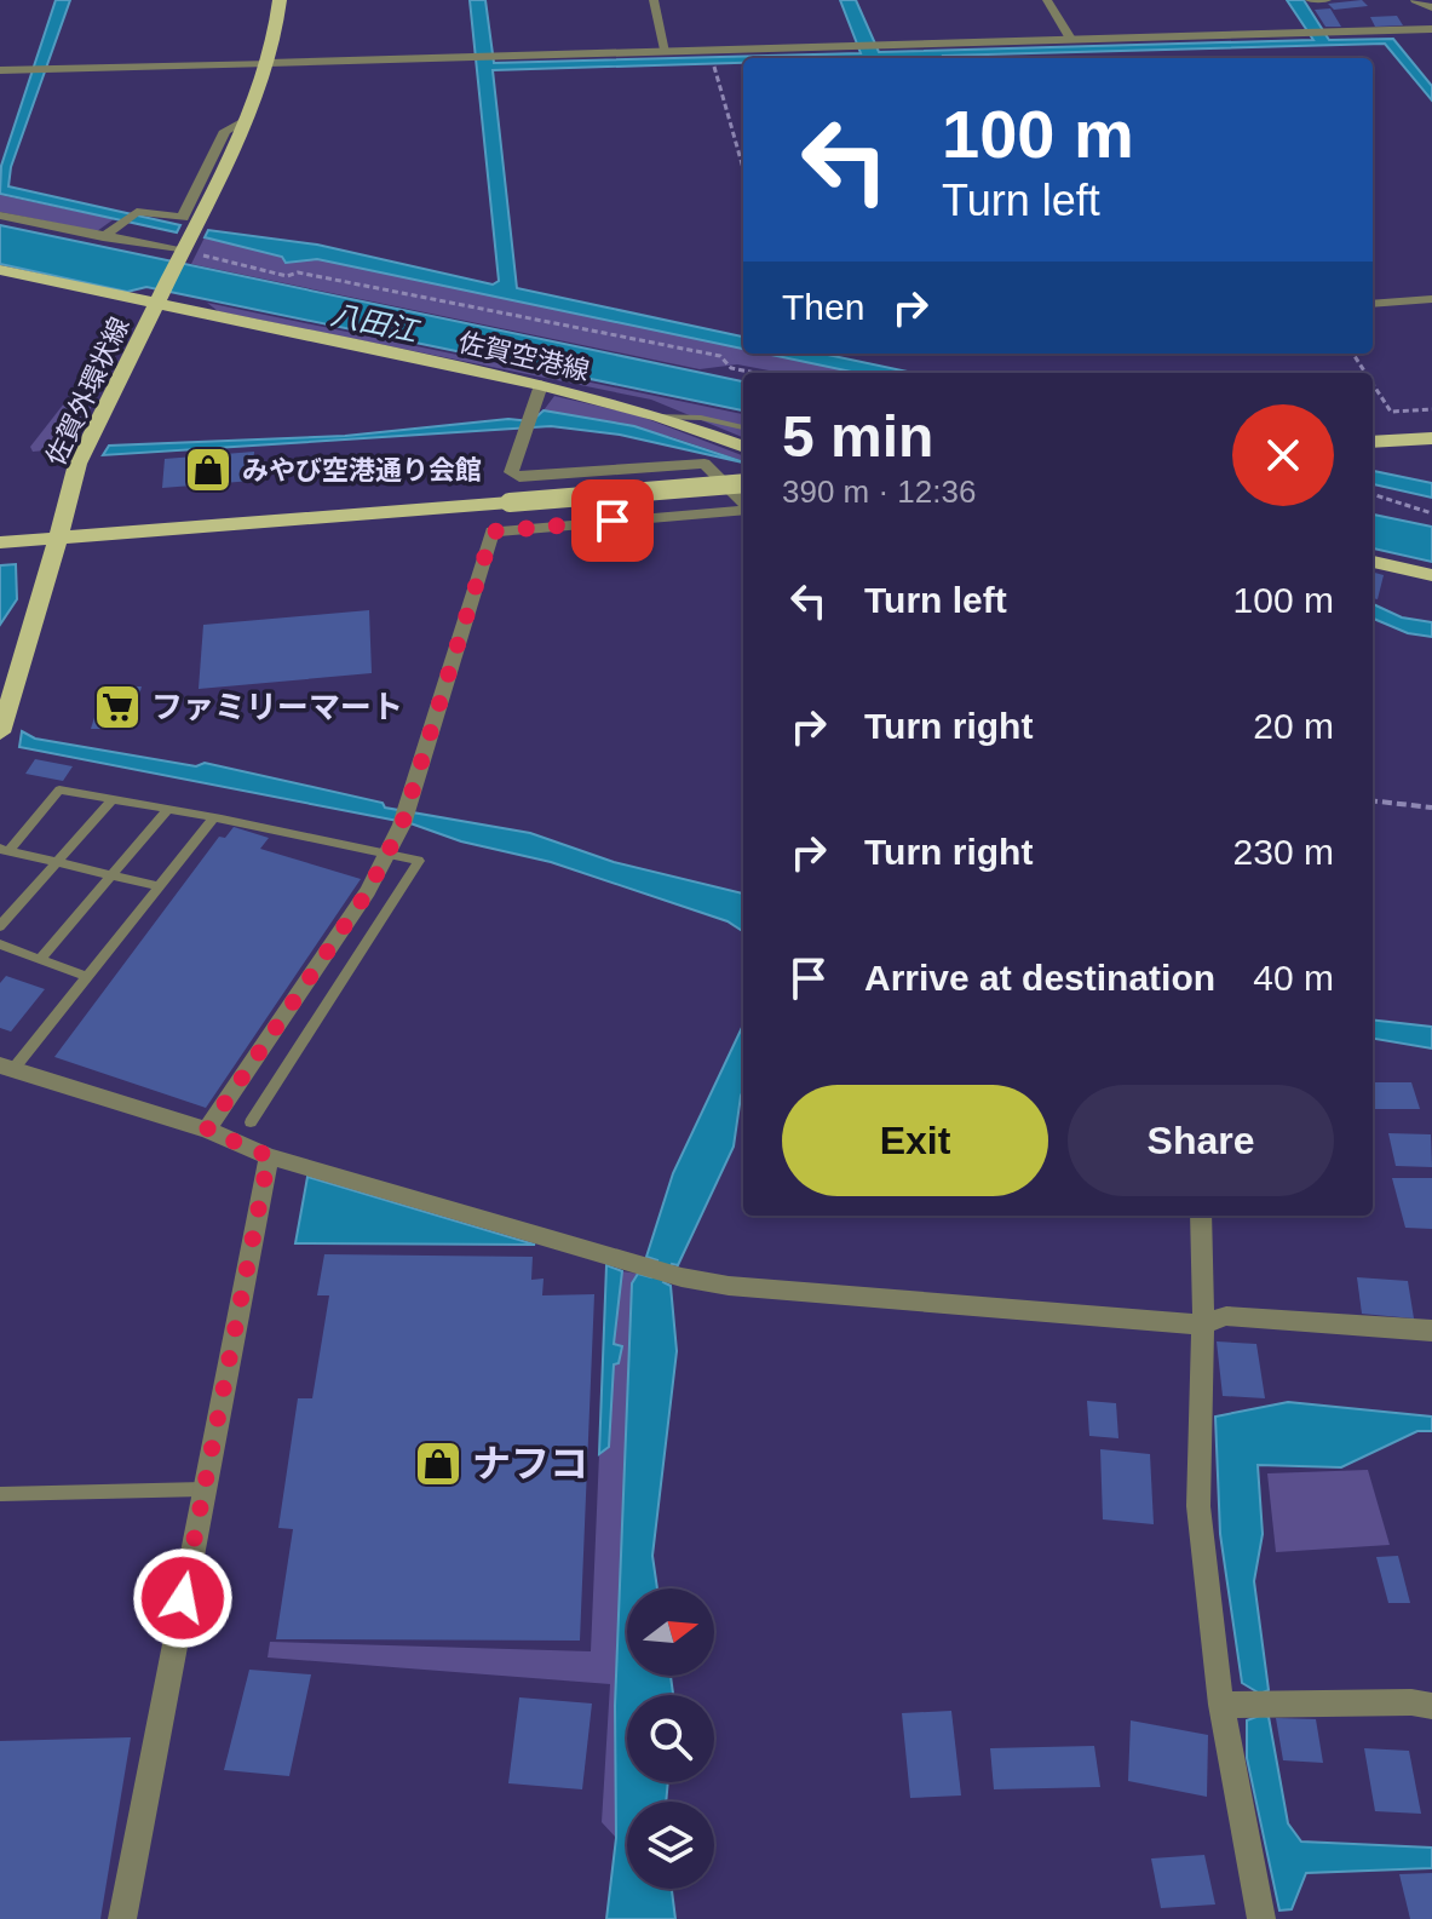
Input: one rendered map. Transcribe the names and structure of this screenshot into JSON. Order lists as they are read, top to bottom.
{
  "streets": {
    "main road": ["佐賀空港線", "佐賀外環状線"]
  },
  "crossings": [
    ["佐賀空港線", "佐賀外環状線"]
  ],
  "water": ["八田江"],
  "places": {
    "shop": ["みやび空港通り会館", "ナフコ"],
    "supermarket": ["ファミリーマート"]
  },
  "north": "right",
  "page": {
    "turn": ["100 m", "Turn left"],
    "then": "Then",
    "heading": ["5 min", "390 m · 12:36"],
    "list": [
      {
        "name": "Turn left",
        "value": "100 m"
      },
      {
        "name": "Turn right",
        "value": "20 m"
      },
      {
        "name": "Turn right",
        "value": "230 m"
      },
      {
        "name": "Arrive at destination",
        "value": "40 m"
      }
    ],
    "buttons": ["Exit", "Share"]
  }
}
